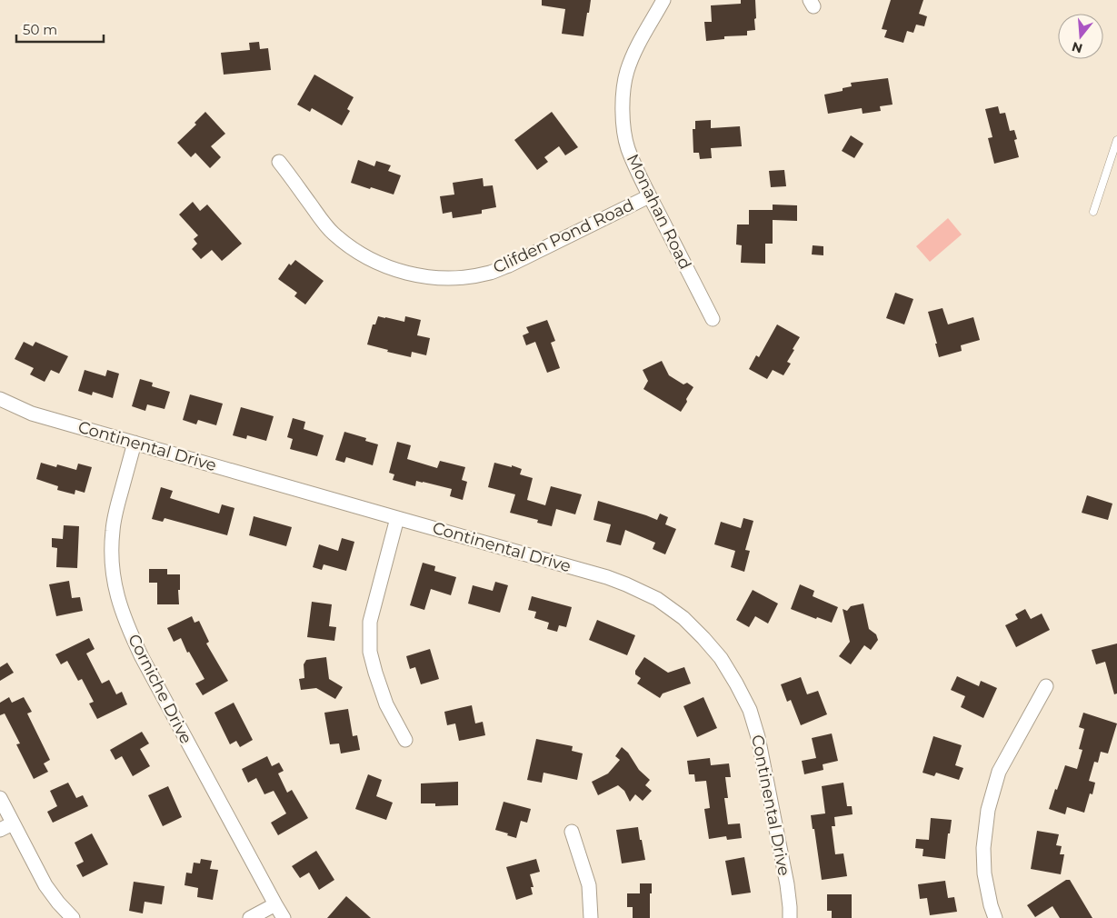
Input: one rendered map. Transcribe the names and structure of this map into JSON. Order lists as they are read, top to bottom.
{
  "streets": {
    "street": [
      "Monahan Road",
      "Clifden Pond Road",
      "Continental Drive",
      "Corniche Drive"
    ]
  },
  "crossings": [
    ["Monahan Road", "Clifden Pond Road"],
    ["Continental Drive", "Corniche Drive"]
  ],
  "scale_bar": "50 m",
  "north": "bottom"
}
